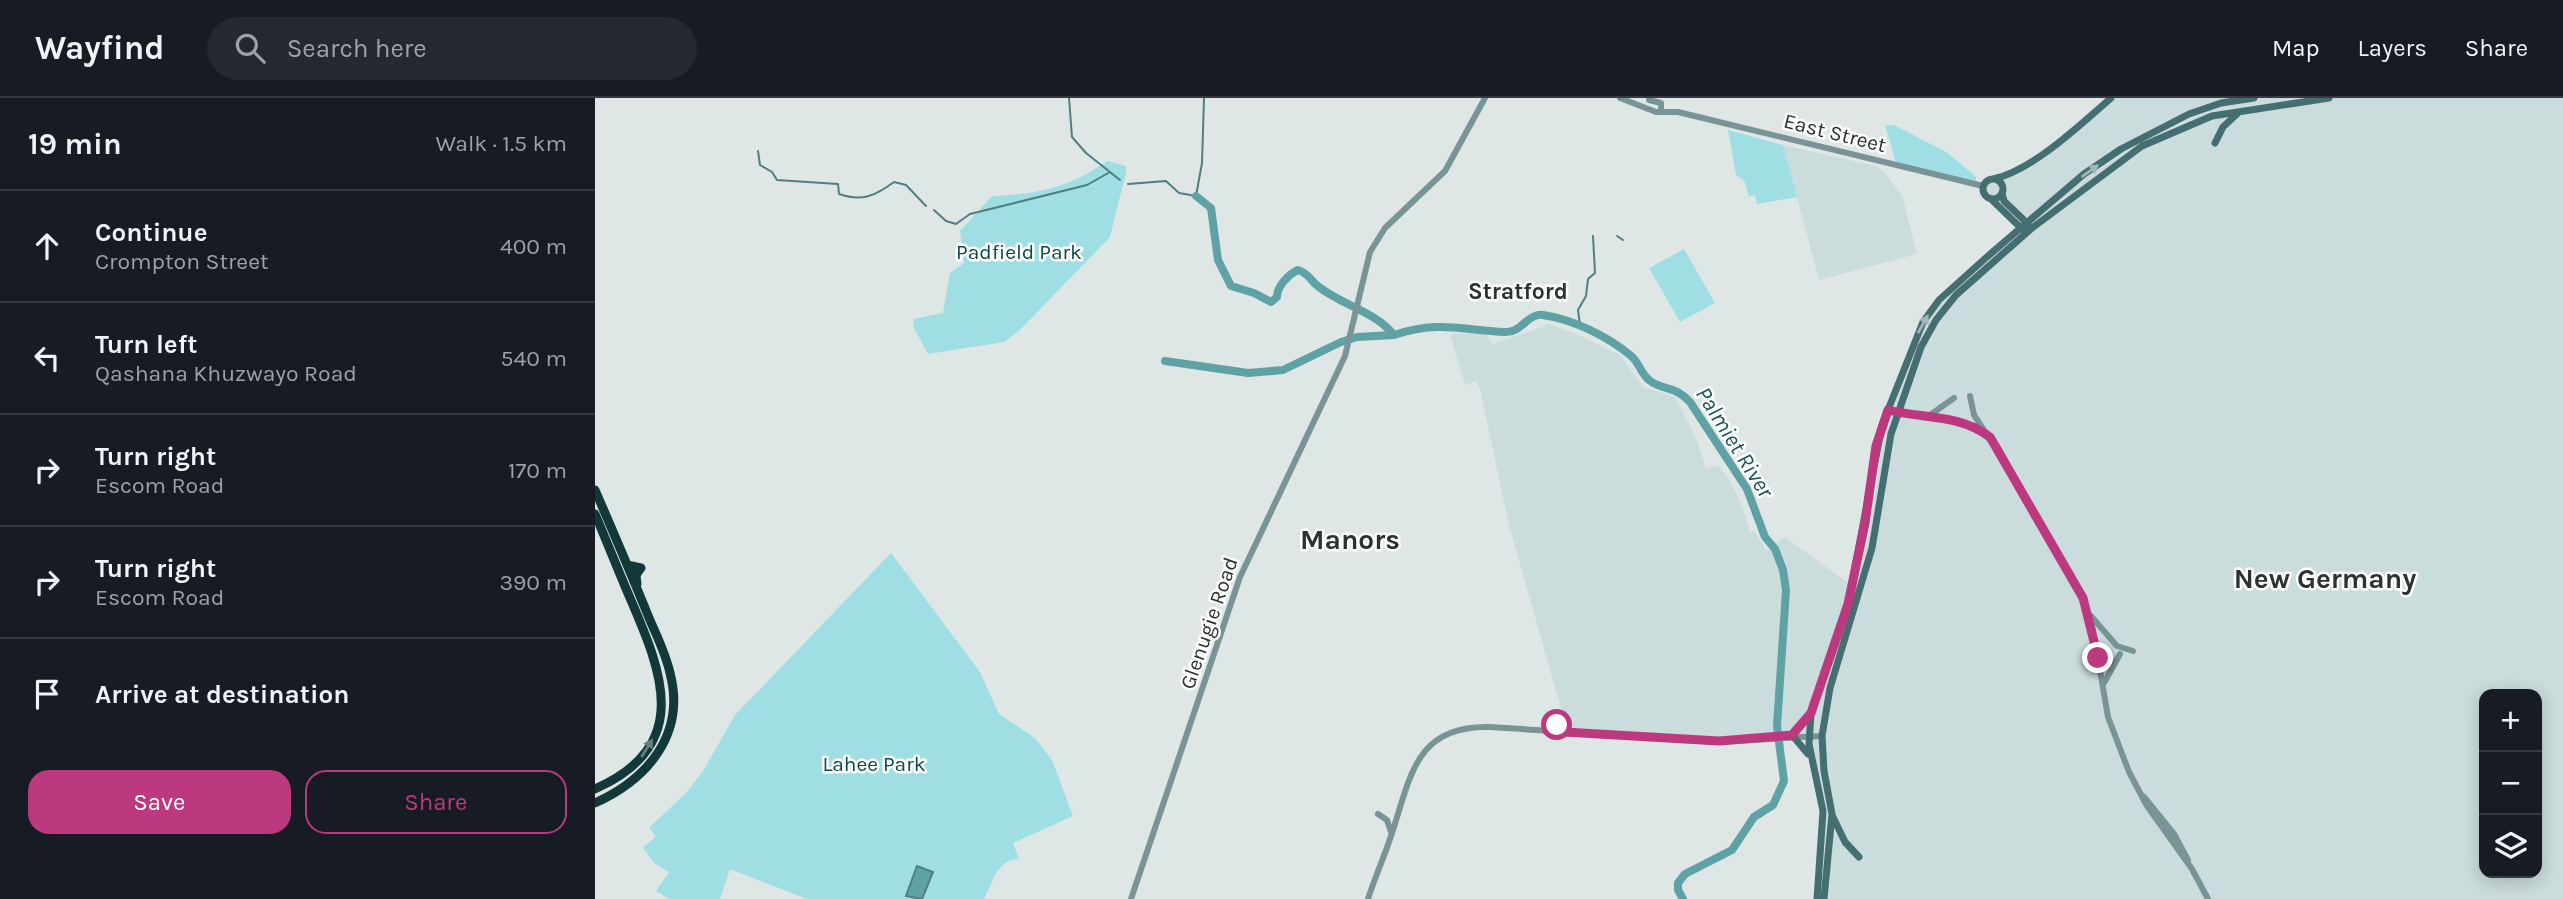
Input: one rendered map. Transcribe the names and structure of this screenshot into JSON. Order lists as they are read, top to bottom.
{
  "streets": {
    "street": ["East Street", "Glenugie Road"]
  },
  "districts": ["Stratford", "Manors", "New Germany"],
  "water": ["Palmiet River"],
  "parks": ["Padfield Park", "Lahee Park"],
  "page": {
    "header": "Wayfind",
    "search": "Search here",
    "nav": ["Map", "Layers", "Share"],
    "heading": ["19 min", "Walk · 1.5 km"],
    "list": [
      ["Continue", "Crompton Street", "400 m"],
      ["Turn left", "Qashana Khuzwayo Road", "540 m"],
      ["Turn right", "Escom Road", "170 m"],
      ["Turn right", "Escom Road", "390 m"],
      "Arrive at destination"
    ],
    "map_buttons": ["+", "−"],
    "buttons": ["Save", "Share"]
  }
}
